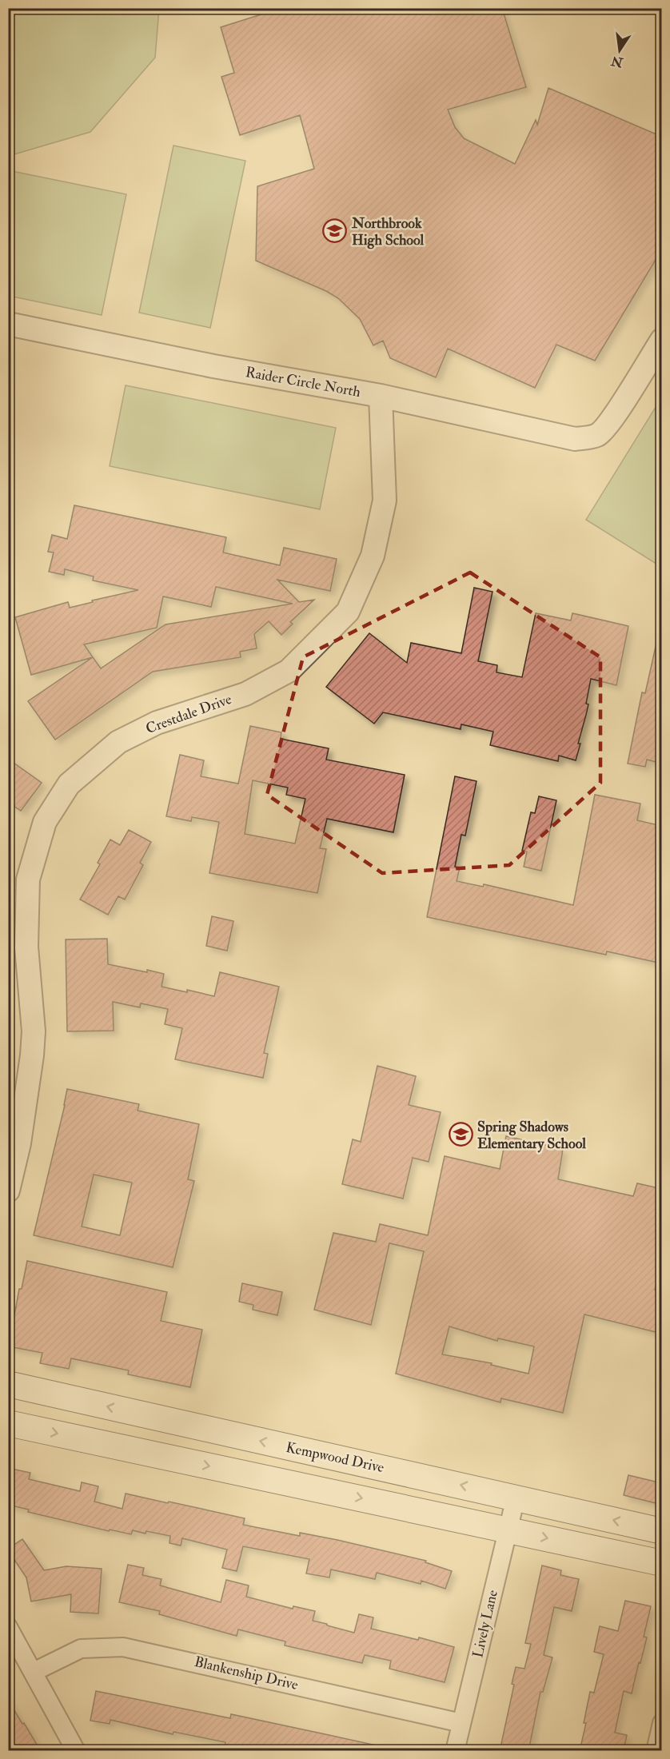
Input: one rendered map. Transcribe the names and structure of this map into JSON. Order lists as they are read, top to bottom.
{
  "streets": {
    "main road": ["Kempwood Drive"],
    "street": [
      "Raider Circle North",
      "Crestdale Drive",
      "Lively Lane",
      "Blankenship Drive"
    ]
  },
  "crossings": [
    ["Raider Circle North", "Crestdale Drive"],
    ["Kempwood Drive", "Lively Lane"],
    ["Lively Lane", "Blankenship Drive"]
  ],
  "places": {
    "school or university": ["Northbrook High School", "Spring Shadows Elementary School"]
  },
  "north": "bottom"
}
